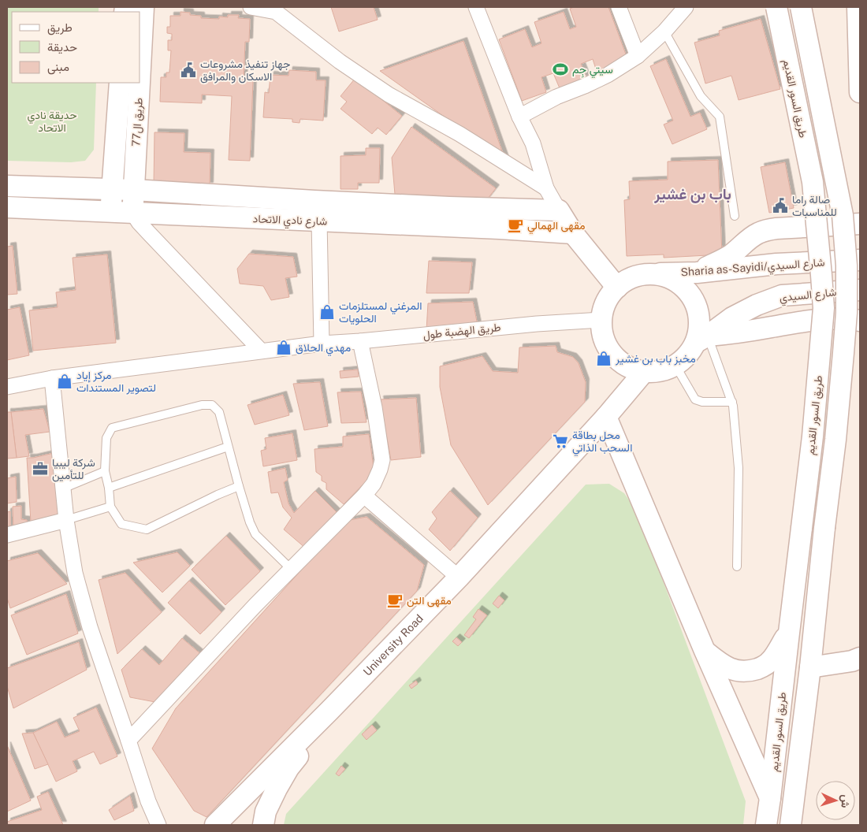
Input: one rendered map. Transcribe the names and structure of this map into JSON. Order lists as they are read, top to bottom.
{
  "streets": {
    "main road": [
      "طريق السور القديم",
      "طريق ال77",
      "شارع نادي الاتحاد",
      "Sharia as-Sayidi/شارع السيدي",
      "شارع السيدي",
      "University Road"
    ],
    "street": ["طريق الهضبة طول"]
  },
  "crossings": [
    ["طريق ال77", "شارع نادي الاتحاد"],
    ["Sharia as-Sayidi/شارع السيدي", "شارع السيدي"],
    ["Sharia as-Sayidi/شارع السيدي", "طريق الهضبة طول"],
    ["Sharia as-Sayidi/شارع السيدي", "University Road"],
    ["شارع السيدي", "طريق الهضبة طول"],
    ["شارع السيدي", "University Road"],
    ["طريق الهضبة طول", "University Road"]
  ],
  "districts": ["باب بن غشير"],
  "parks": ["حديقة نادي الاتحاد"],
  "places": {
    "sports": ["سيتي جِم"],
    "public building": ["جهاز تنفيذ مشروعات الاسكان والمرافق", "صالة راما للمناسبات"],
    "cafe": ["مقهى الهمالي", "مقهى التن"],
    "shop": [
      "المرغني لمستلزمات الحلويات",
      "مهدي الحلاق",
      "مخبز باب بن غشير",
      "مركز إياد لتصوير المستندات"
    ],
    "supermarket": ["محل بطاقة السحب الذاتي"],
    "office": ["شركة ليبيا للتأمين"]
  },
  "legend": ["طريق", "حديقة", "مبنى"],
  "north": "right"
}
